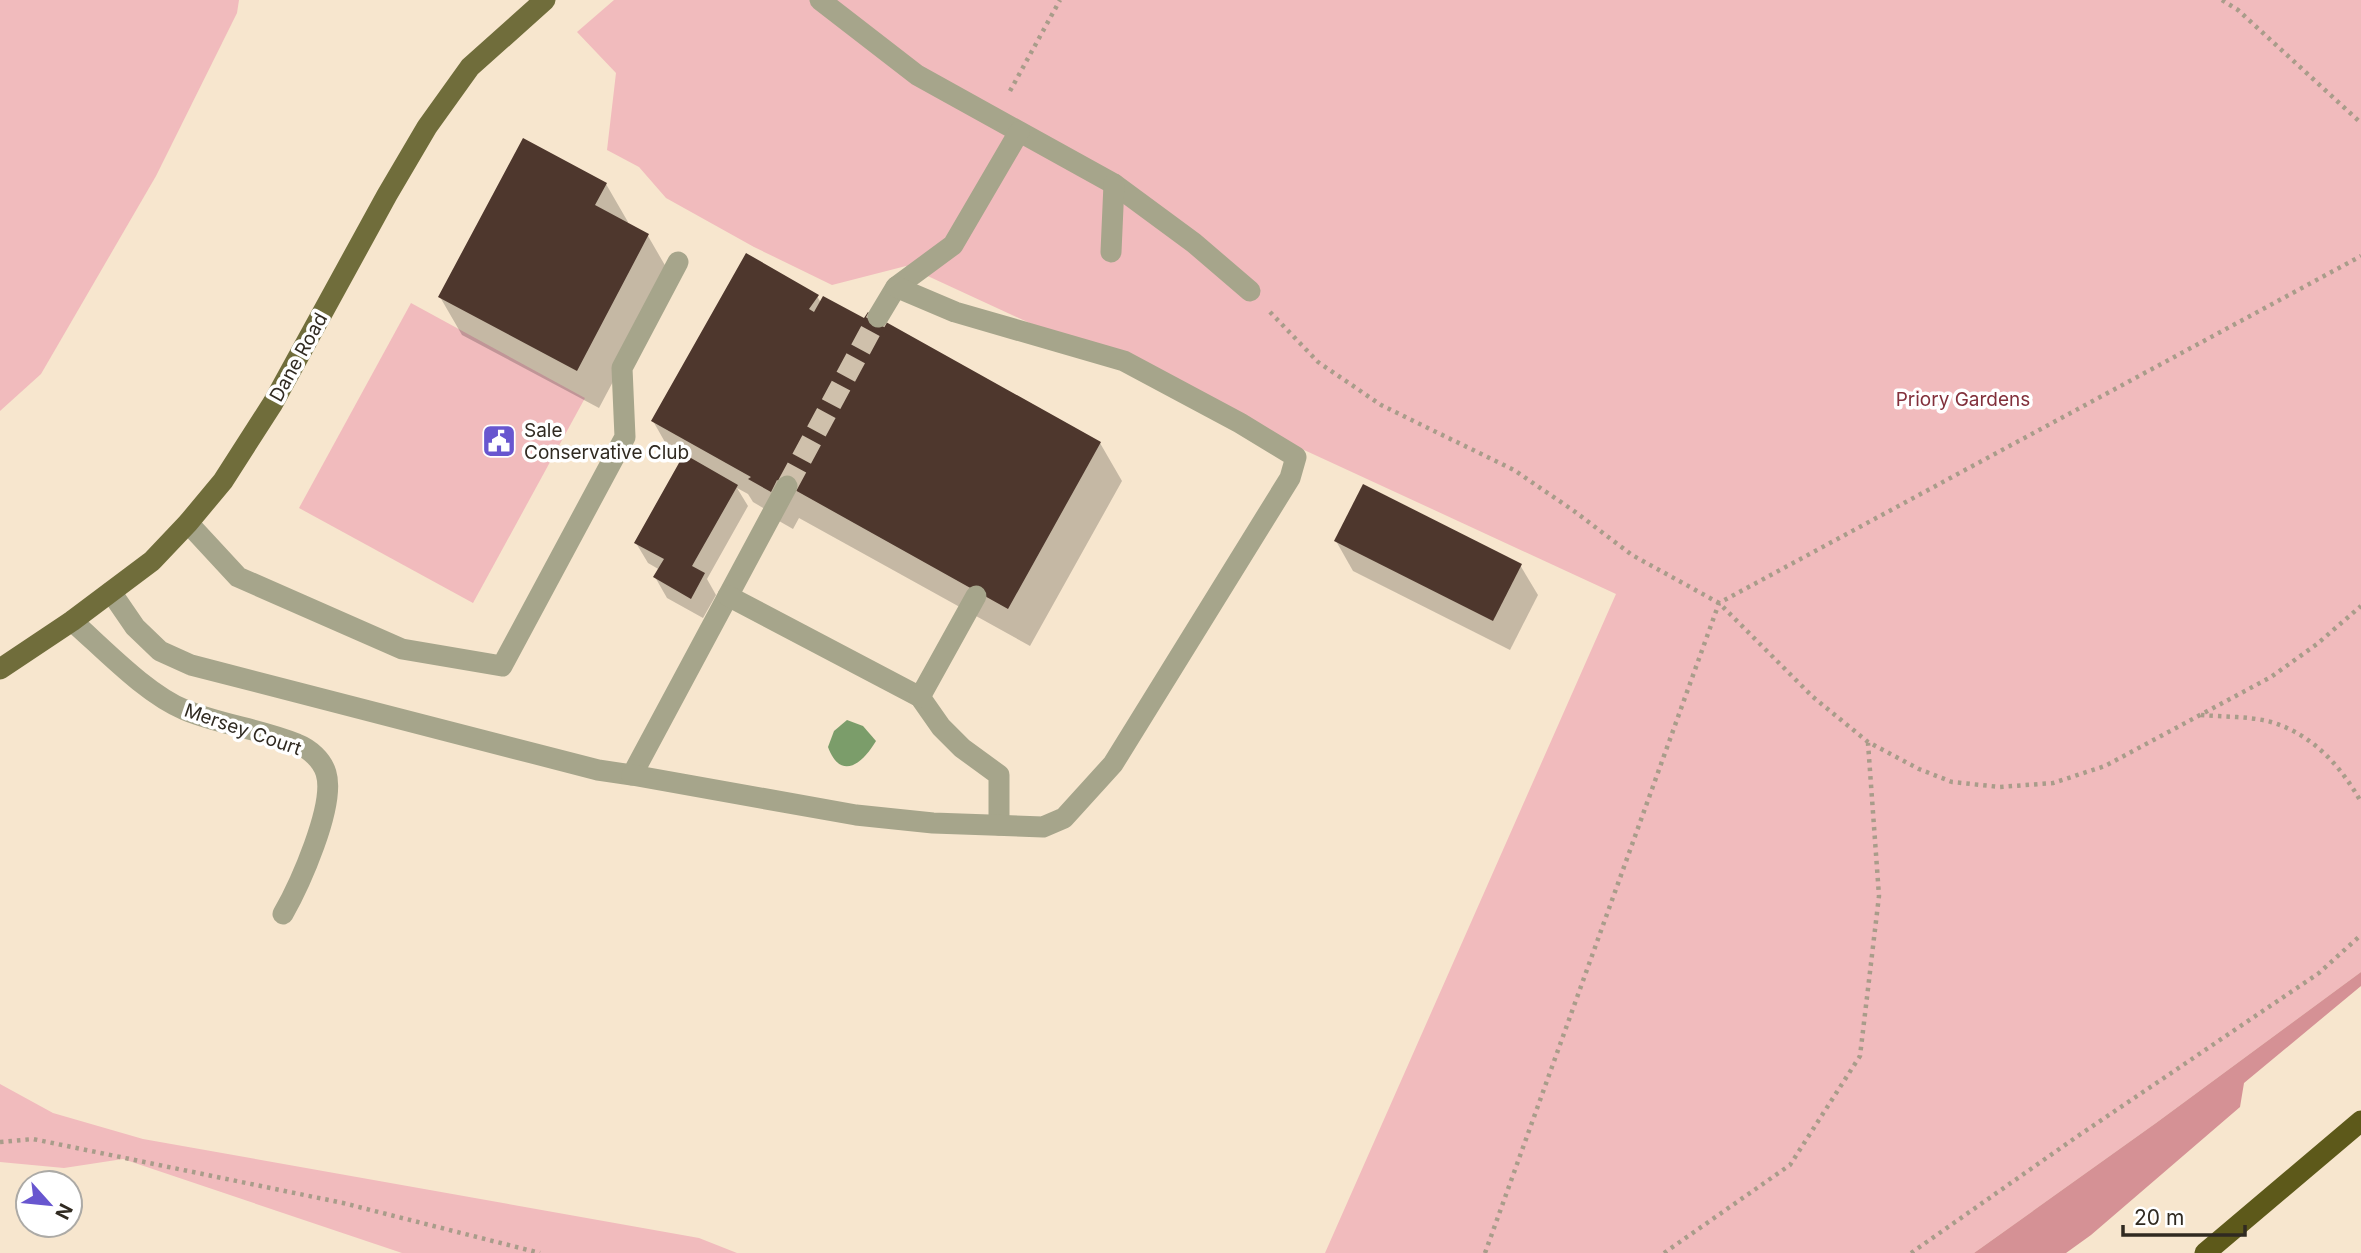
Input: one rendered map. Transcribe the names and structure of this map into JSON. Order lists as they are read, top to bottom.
{
  "streets": {
    "main road": ["Dane Road"],
    "lane": ["Mersey Court"]
  },
  "crossings": [
    ["Dane Road", "Mersey Court"]
  ],
  "parks": ["Priory Gardens"],
  "places": {
    "public building": ["Sale Conservative Club"]
  },
  "scale_bar": "20 m",
  "north": "bottom right"
}
